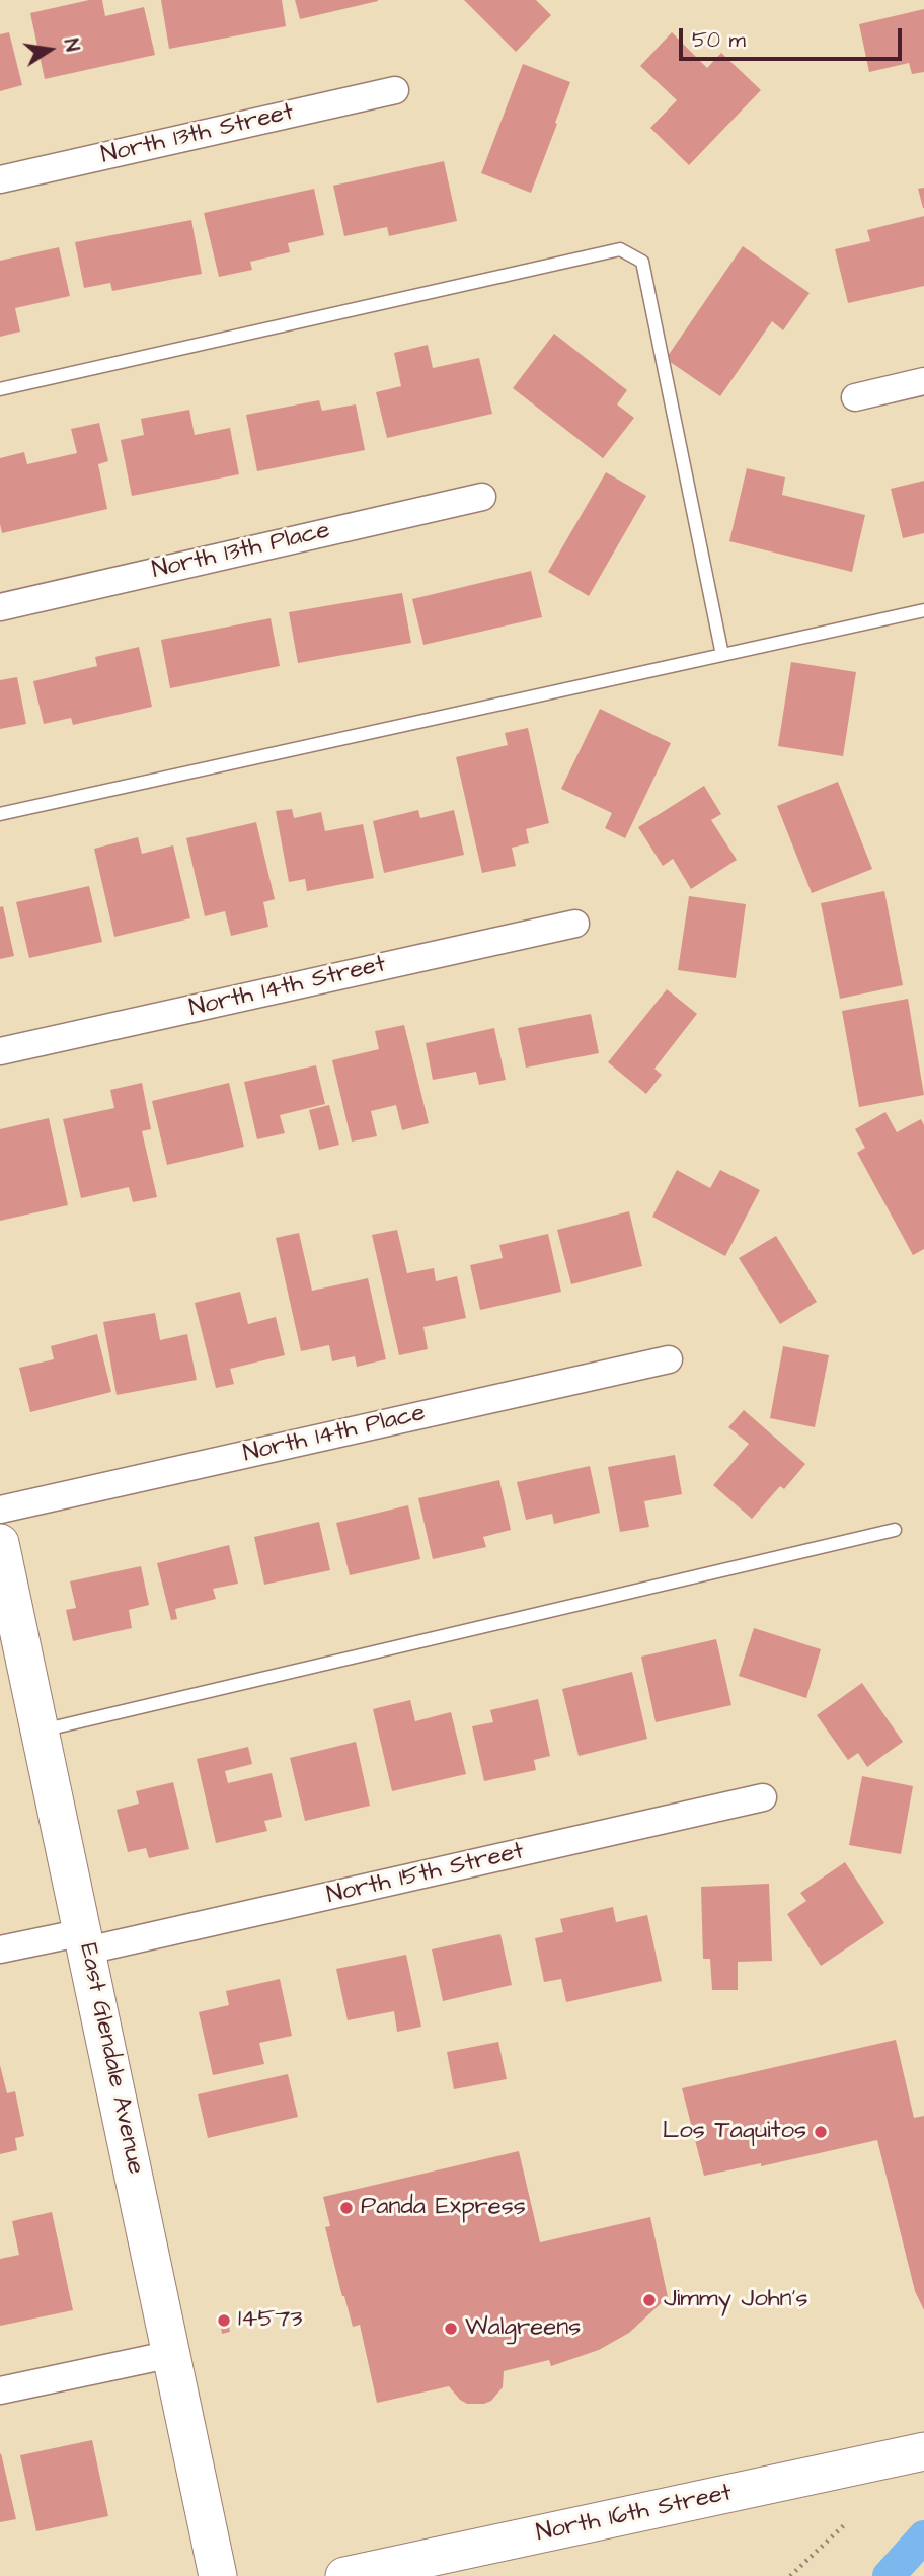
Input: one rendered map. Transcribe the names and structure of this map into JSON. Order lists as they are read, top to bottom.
{
  "streets": {
    "main road": ["East Glendale Avenue", "North 16th Street"],
    "street": [
      "North 13th Street",
      "North 13th Place",
      "North 14th Street",
      "North 14th Place",
      "North 15th Street"
    ]
  },
  "crossings": [
    ["North 15th Street", "East Glendale Avenue"]
  ],
  "places": [
    "Los Taquitos",
    "Panda Express",
    "Jimmy John's",
    "14573",
    "Walgreens"
  ],
  "scale_bar": "50 m",
  "north": "right"
}
